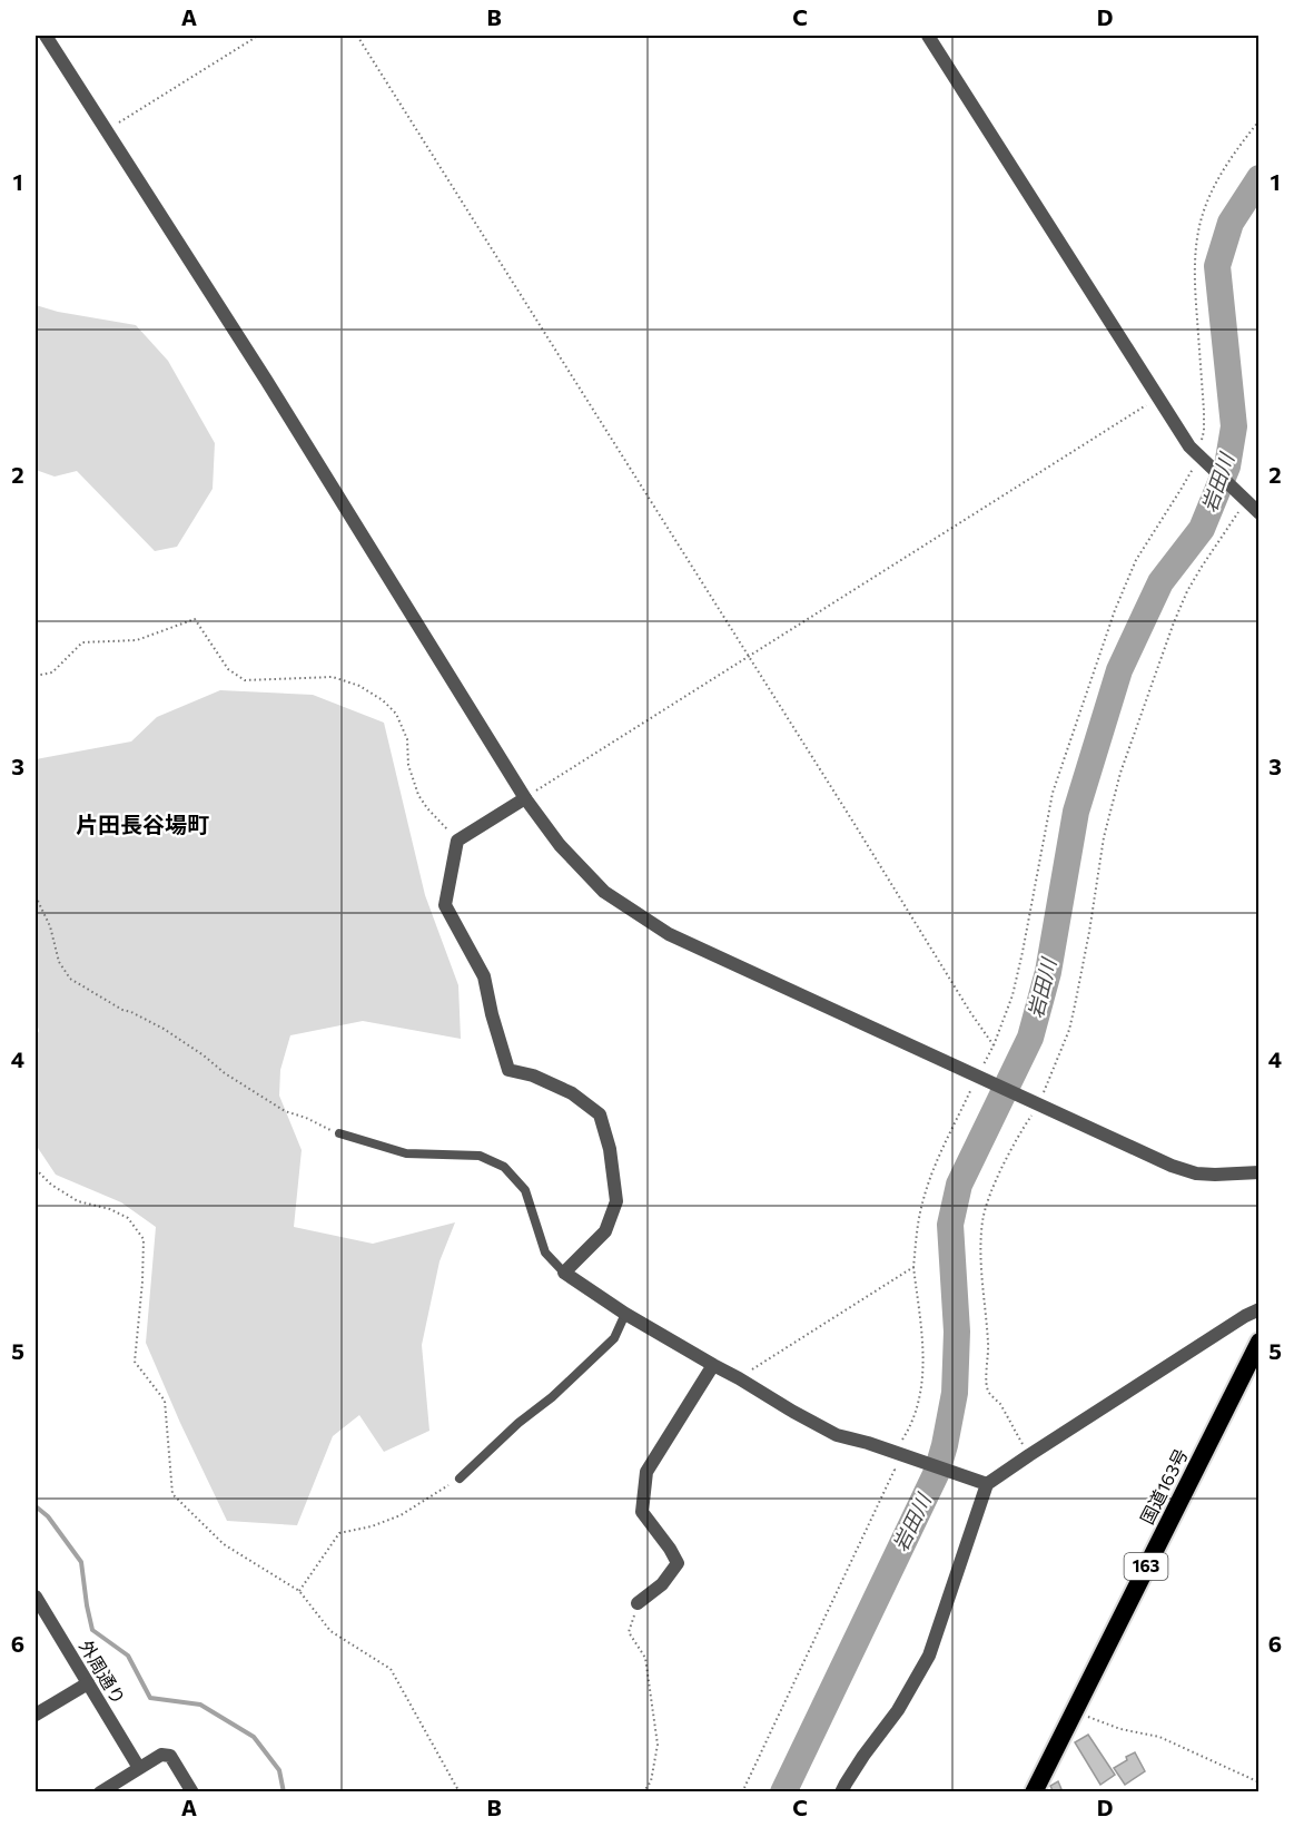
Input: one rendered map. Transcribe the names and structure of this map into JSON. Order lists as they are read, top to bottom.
{
  "streets": {
    "highway": ["国道163号", "163"],
    "street": ["外周通り"]
  },
  "districts": ["片田長谷場町"],
  "water": ["岩田川"],
  "grid": {
    "columns": [
      "A",
      "B",
      "C",
      "D"
    ],
    "rows": [
      "1",
      "2",
      "3",
      "4",
      "5",
      "6"
    ]
  }
}
